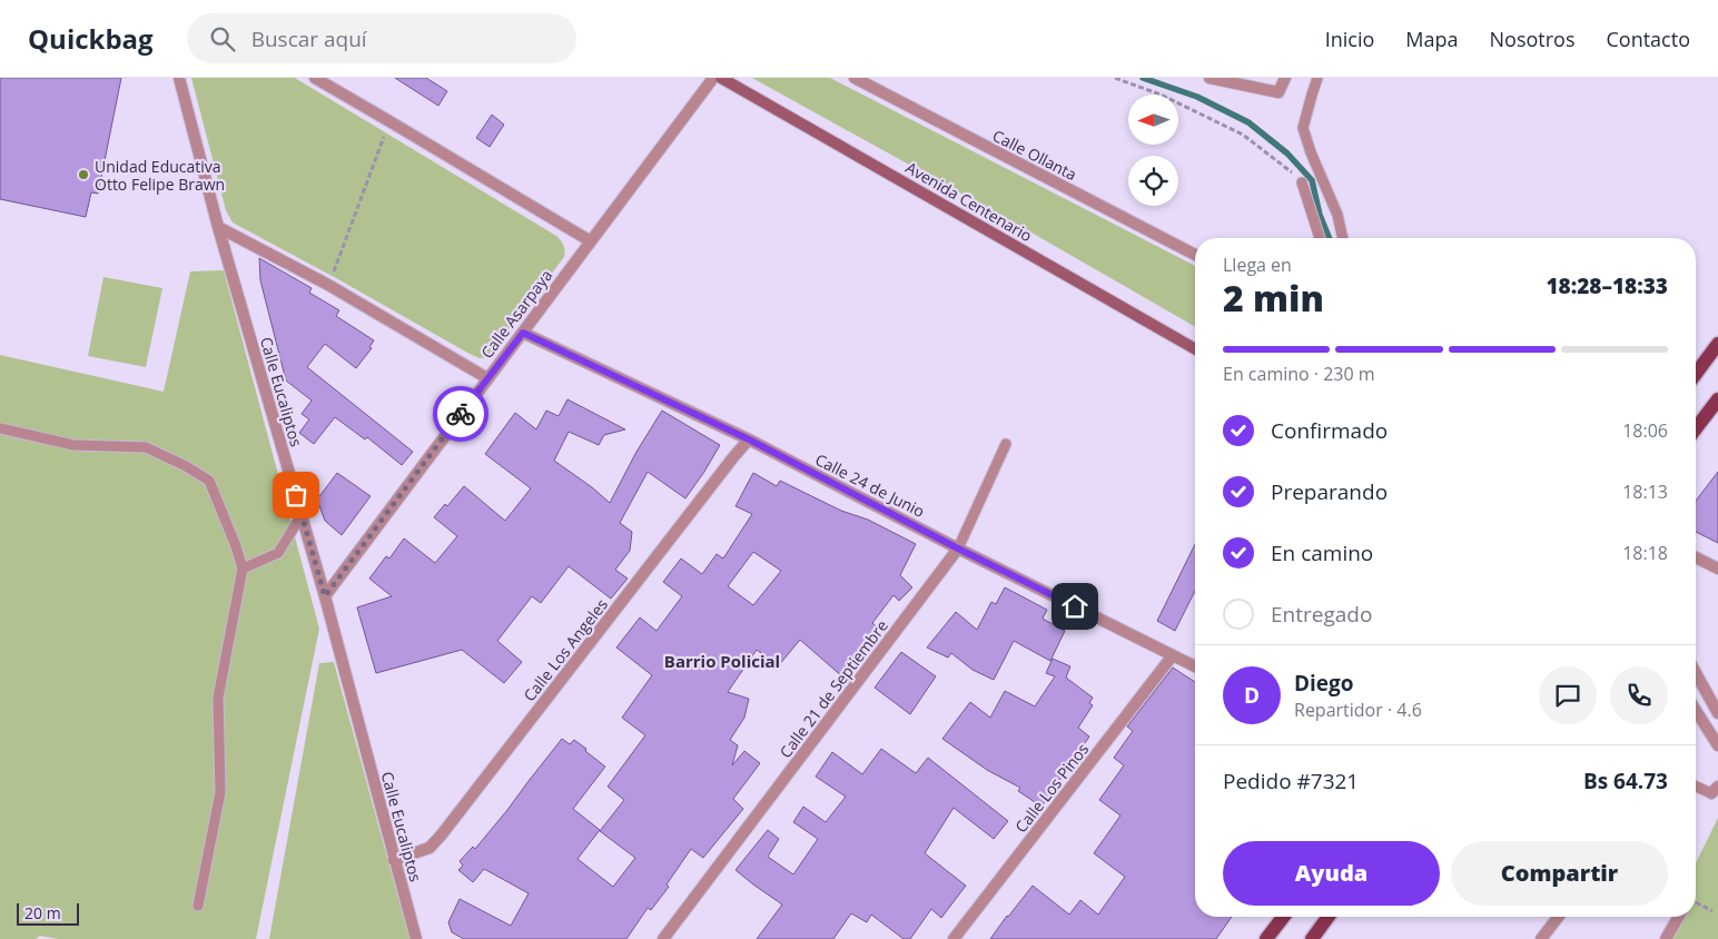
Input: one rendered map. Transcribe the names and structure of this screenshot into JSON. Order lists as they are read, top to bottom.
{
  "streets": {
    "main road": ["Avenida Centenario"],
    "street": [
      "Calle Ollanta",
      "Calle Asarpaya",
      "Calle Eucaliptos",
      "Calle 24 de Junio",
      "Calle Los Angeles",
      "Calle 21 de Septiembre",
      "Calle Los Pinos"
    ]
  },
  "crossings": [
    ["Calle Asarpaya", "Calle Eucaliptos"],
    ["Calle Asarpaya", "Calle 24 de Junio"],
    ["Calle Eucaliptos", "Calle Los Angeles"],
    ["Calle 24 de Junio", "Calle Los Angeles"],
    ["Calle 24 de Junio", "Calle 21 de Septiembre"],
    ["Calle 24 de Junio", "Calle Los Pinos"]
  ],
  "districts": ["Barrio Policial"],
  "places": ["Unidad Educativa Otto Felipe Brawn"],
  "scale_bar": "20 m",
  "north": "left",
  "page": {
    "header": "Quickbag",
    "search": "Buscar aquí",
    "nav": [
      "Inicio",
      "Mapa",
      "Nosotros",
      "Contacto"
    ],
    "heading": ["2 min", "Llega en", "18:28–18:33"],
    "panel": [
      "Diego",
      "Repartidor · 4.6",
      "Pedido #7321",
      "Bs 64.73"
    ],
    "bar": "En camino · 230 m",
    "list": [
      ["Confirmado", "18:06"],
      ["Preparando", "18:13"],
      ["En camino", "18:18"],
      "Entregado"
    ],
    "round": "D",
    "buttons": ["Ayuda", "Compartir"],
    "scale": "20 m"
  }
}
